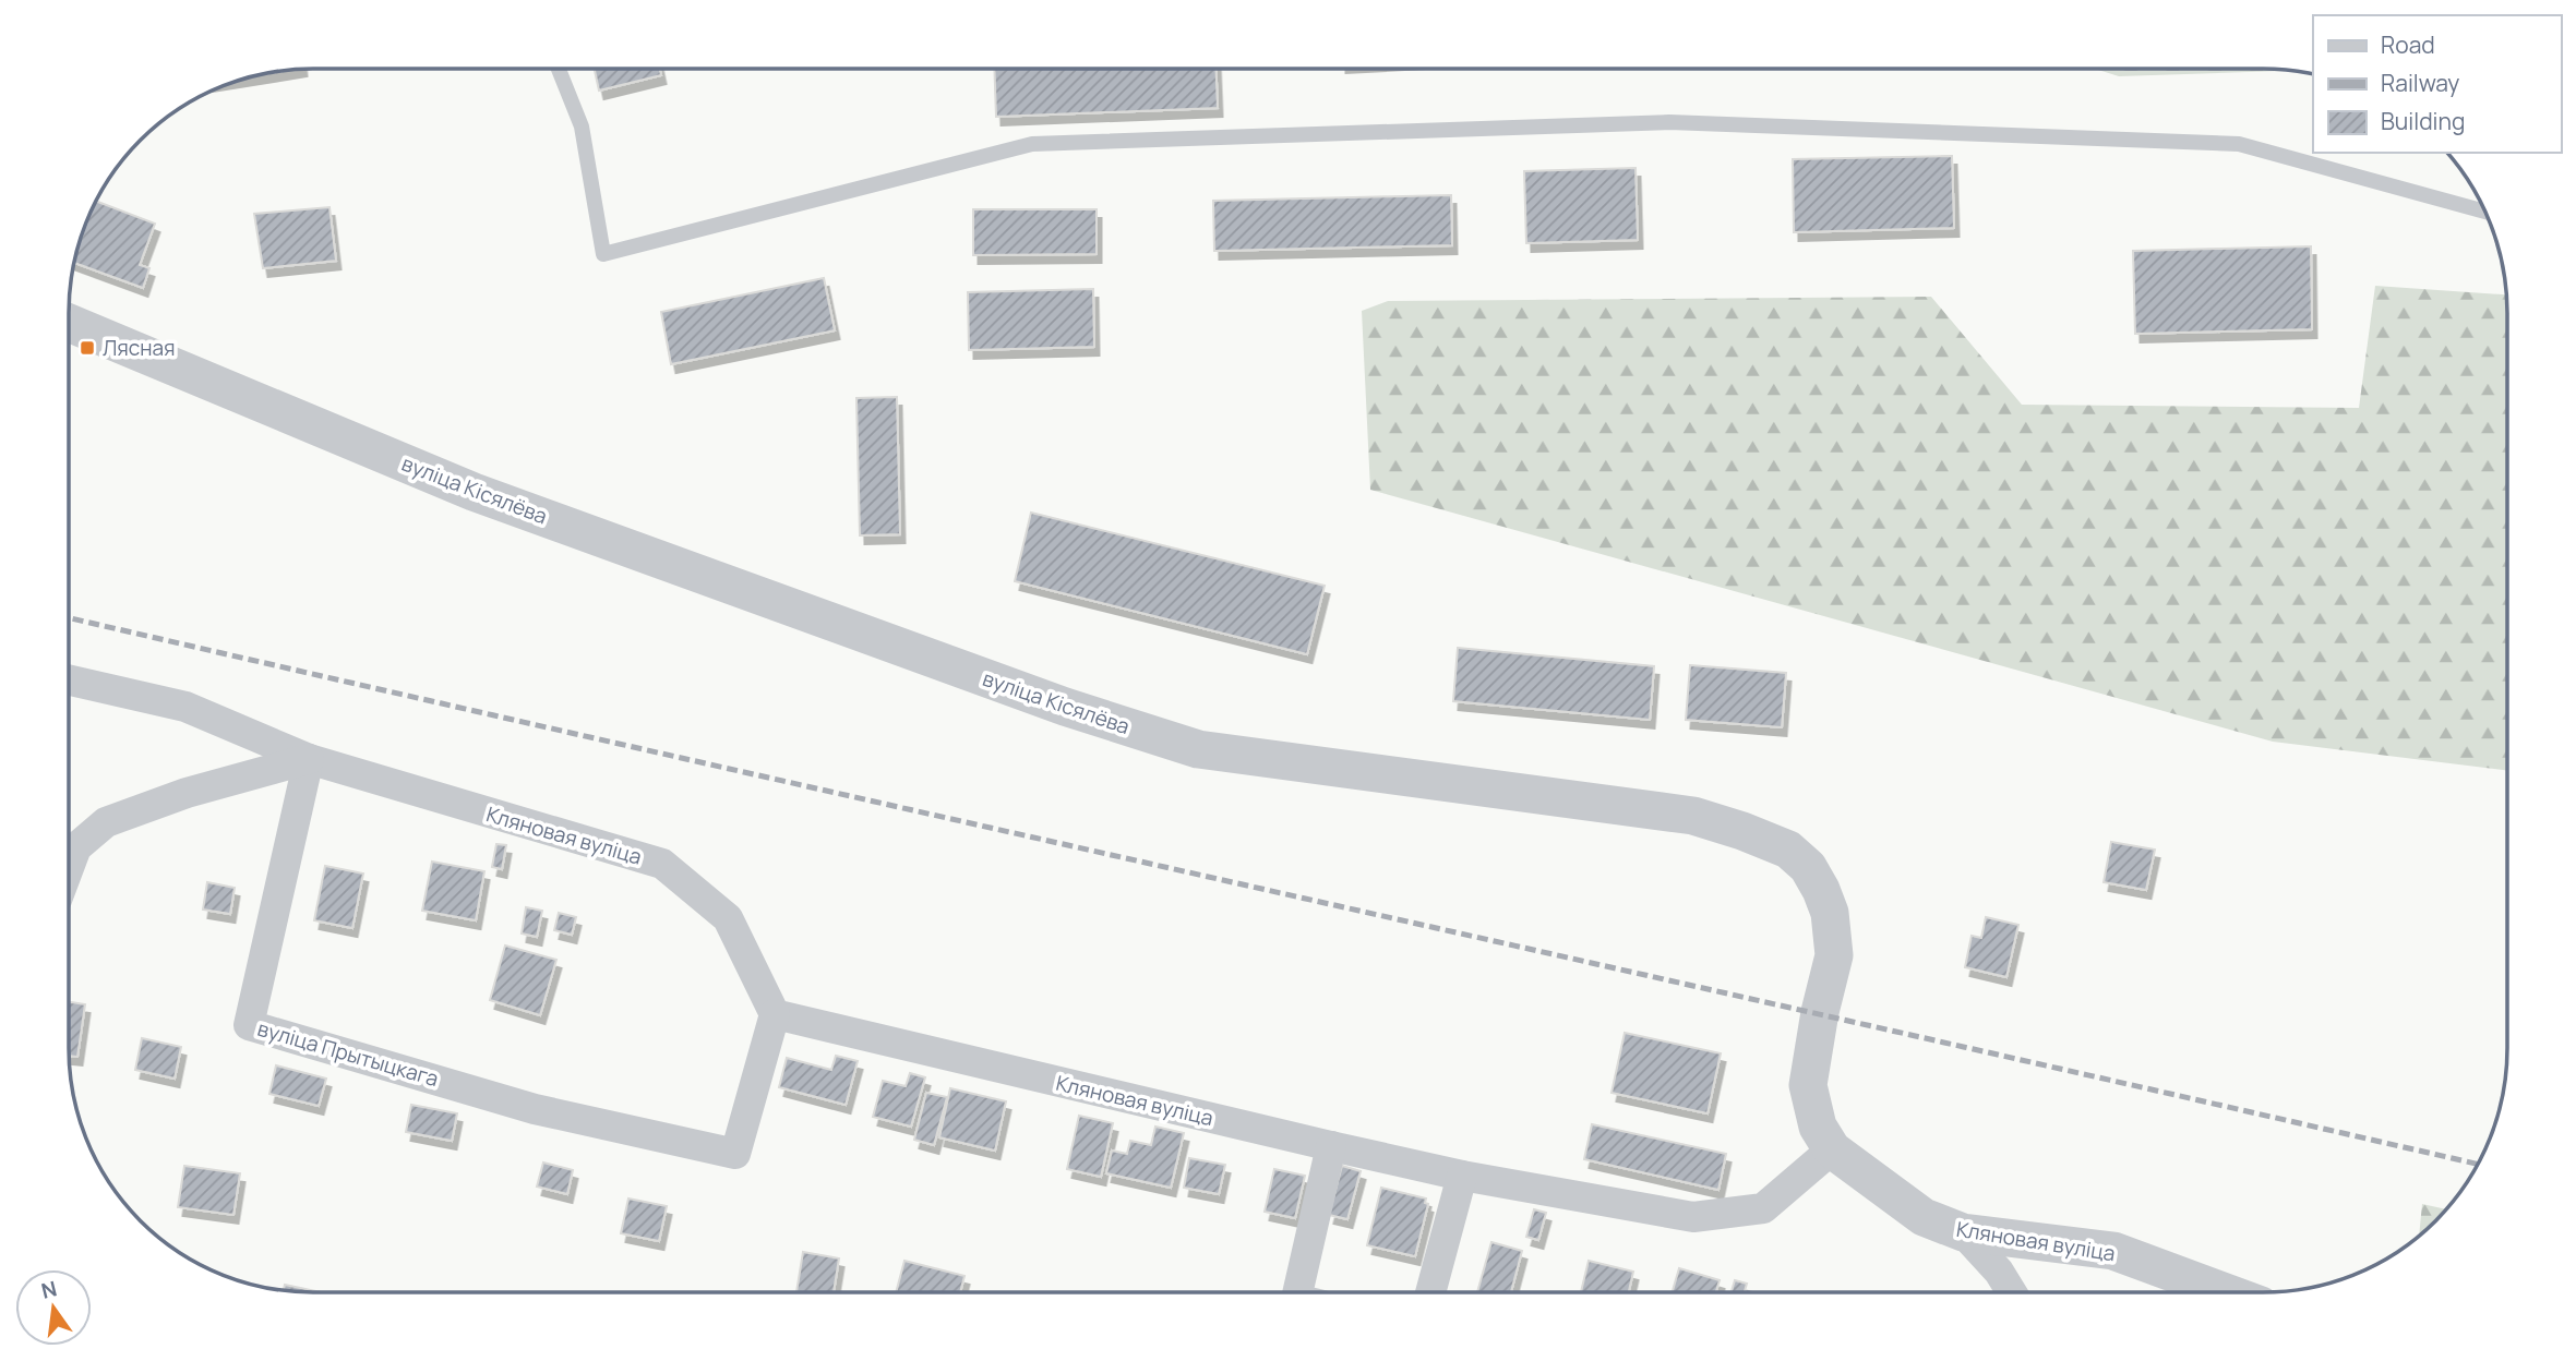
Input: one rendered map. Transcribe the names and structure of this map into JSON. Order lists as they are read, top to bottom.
{
  "streets": {
    "street": ["вуліца Кісялёва", "Кляновая вуліца", "вуліца Прытыцкага"]
  },
  "crossings": [
    ["вуліца Кісялёва", "Кляновая вуліца"],
    ["Кляновая вуліца", "вуліца Прытыцкага"]
  ],
  "places": {
    "transit": ["Лясная"]
  },
  "legend": ["Road", "Railway", "Building"],
  "north": "top"
}
